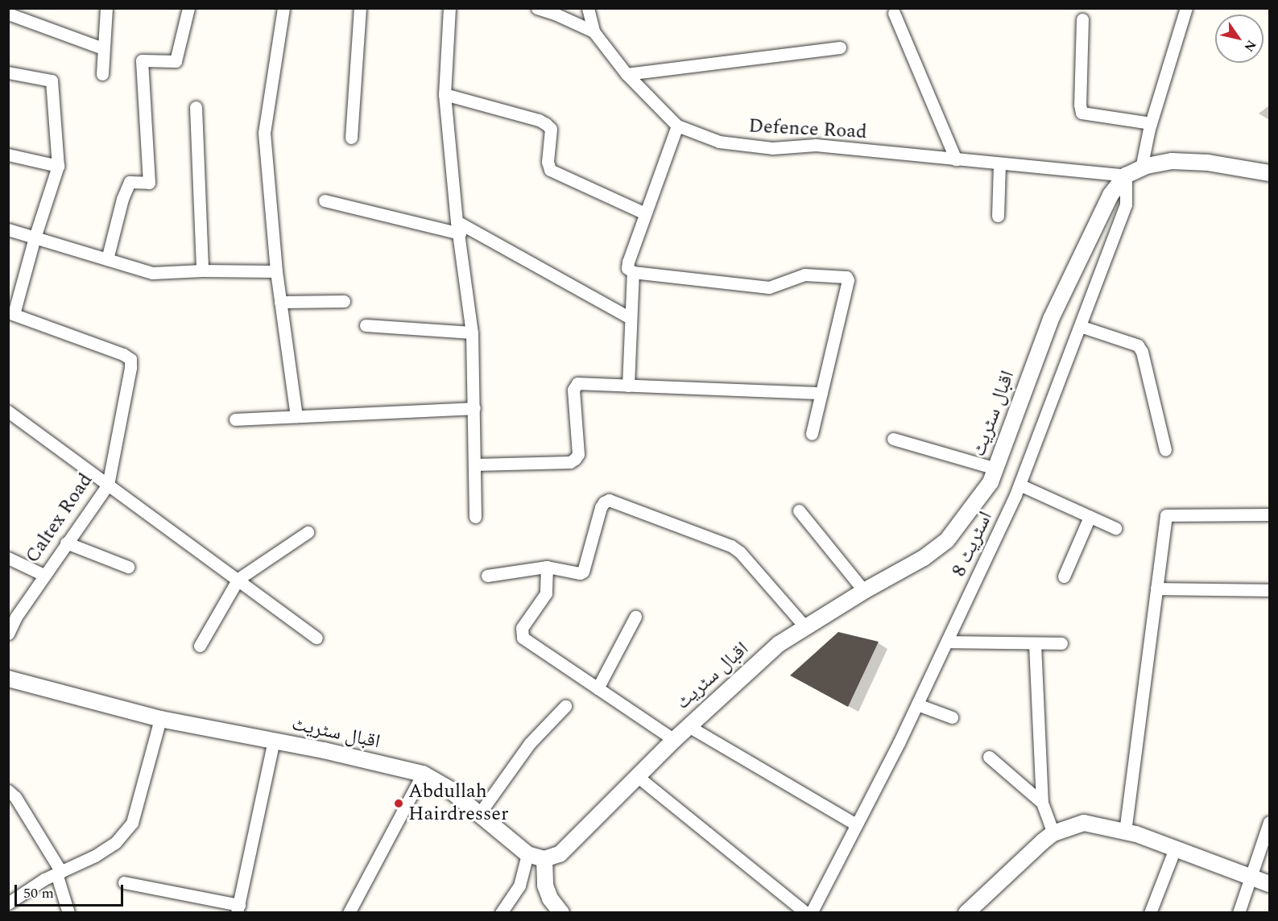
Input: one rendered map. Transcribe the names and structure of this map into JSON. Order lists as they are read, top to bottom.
{
  "streets": {
    "street": [
      "Defence Road",
      "اقبال سٹریٹ",
      "Caltex Road",
      "اسٹریٹ 8"
    ]
  },
  "crossings": [
    ["Defence Road", "اقبال سٹریٹ"],
    ["Defence Road", "اسٹریٹ 8"],
    ["اقبال سٹریٹ", "اسٹریٹ 8"]
  ],
  "places": ["Abdullah Hairdresser"],
  "scale_bar": "50 m",
  "north": "bottom right"
}
